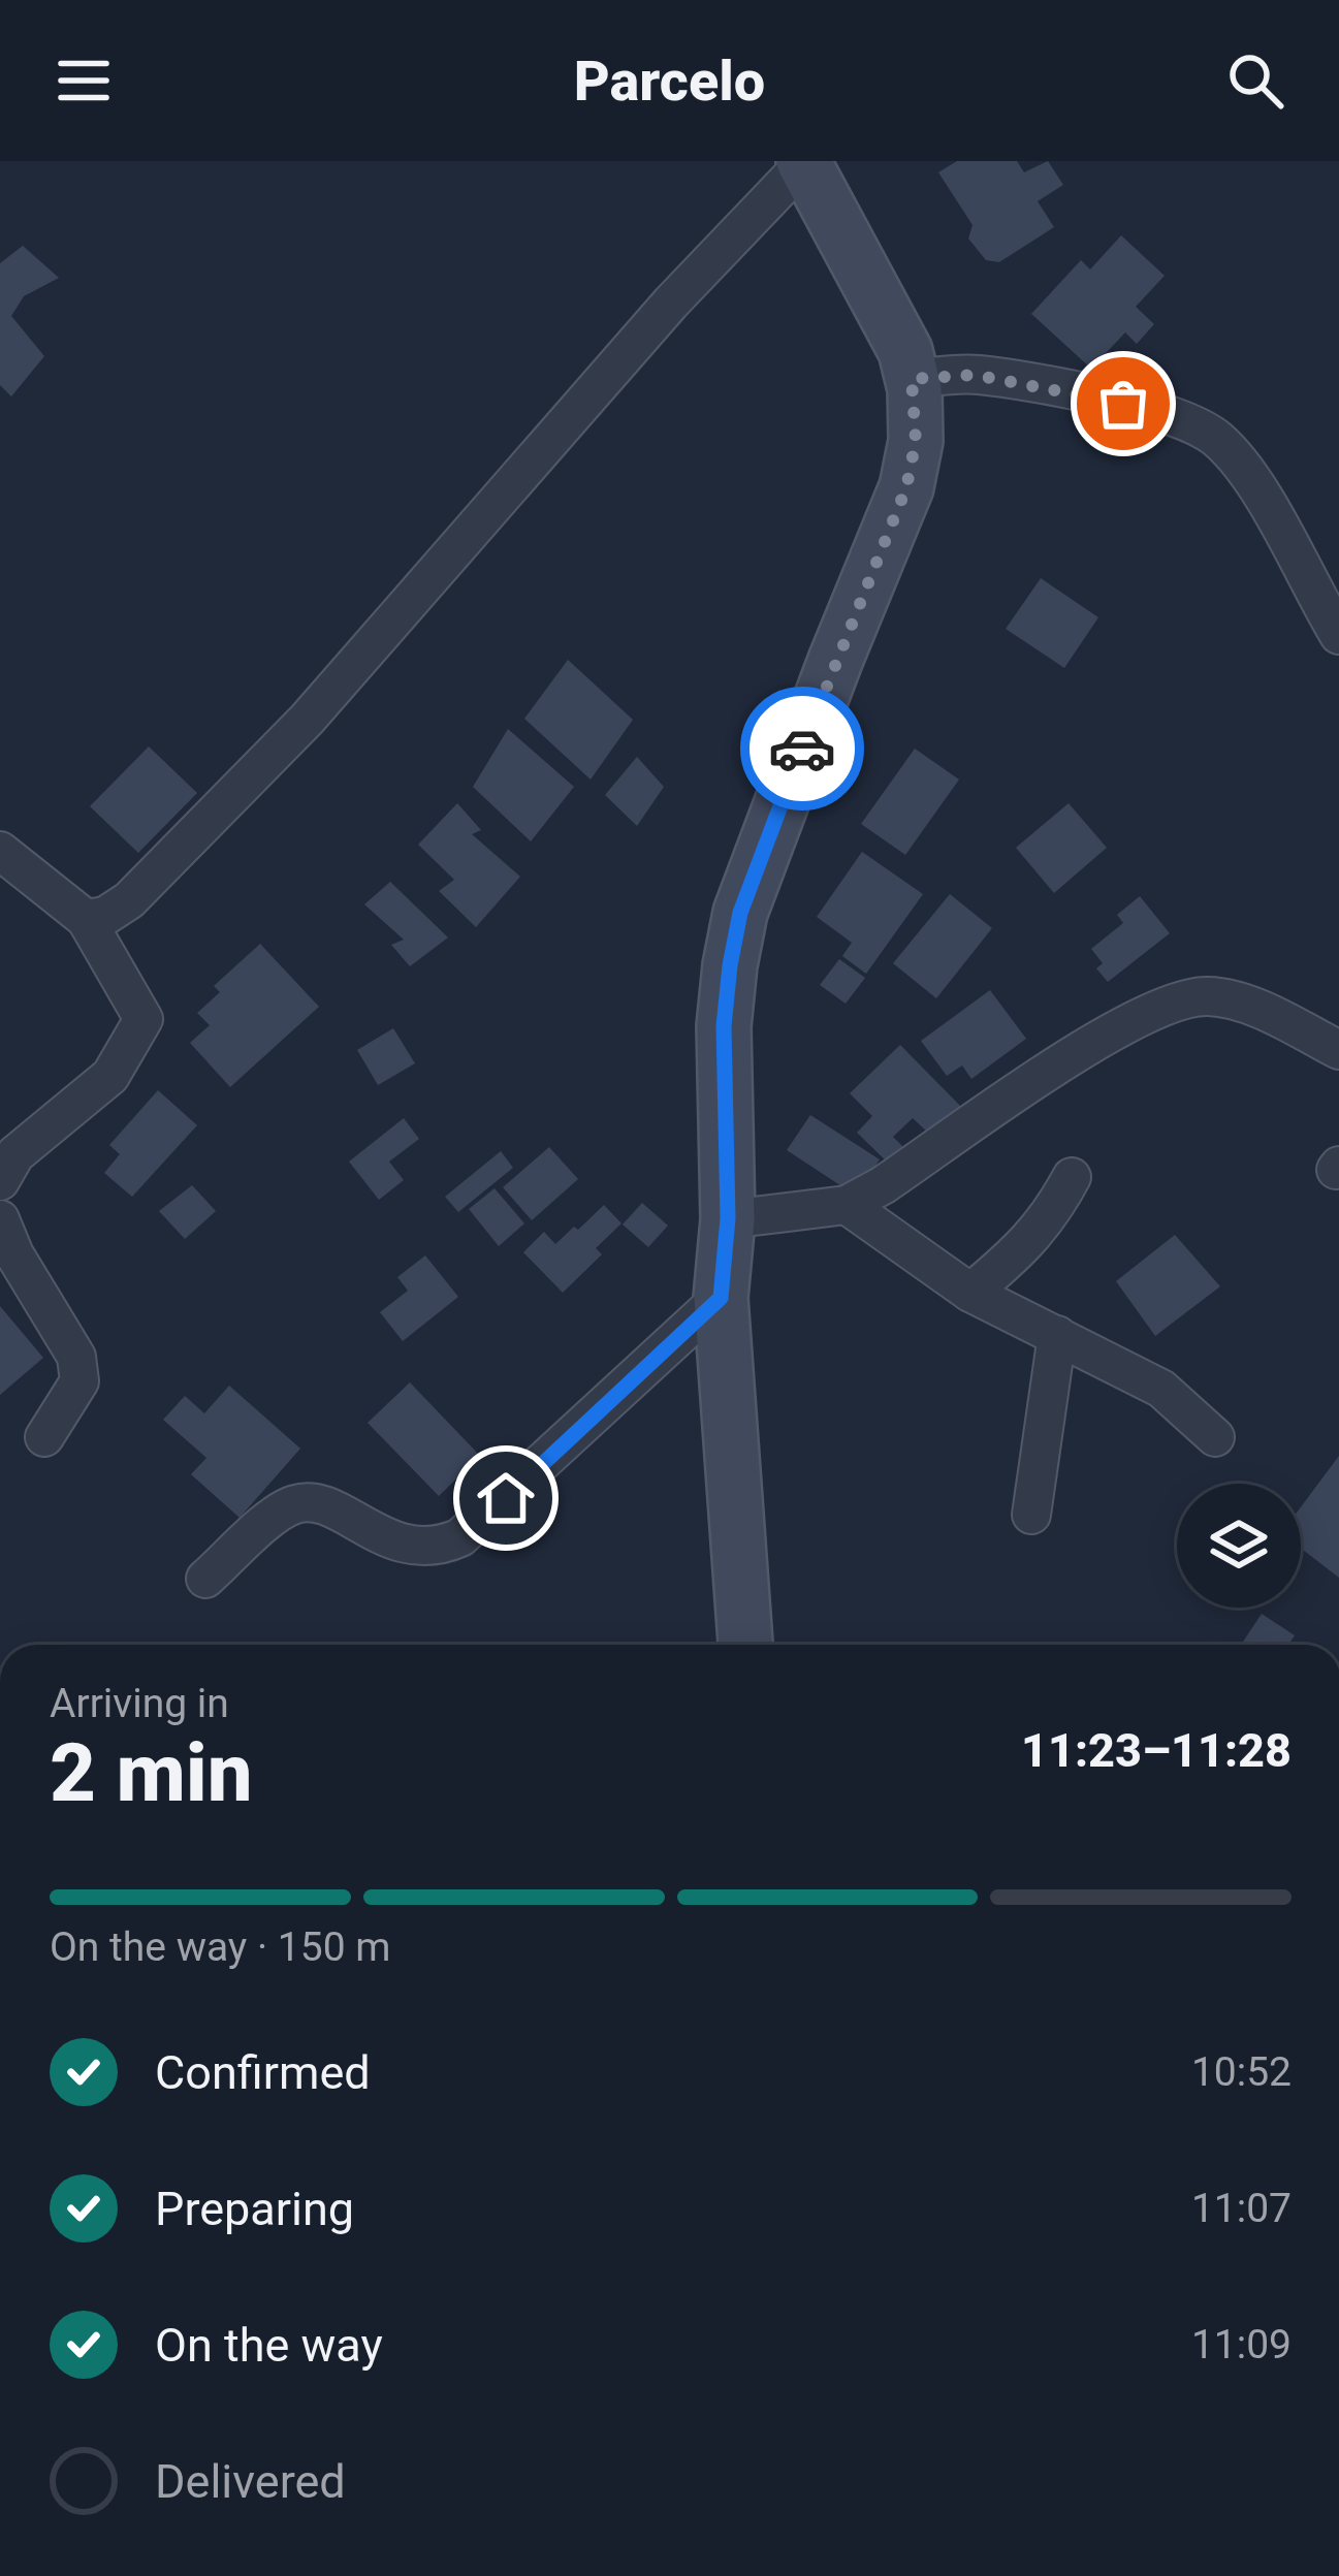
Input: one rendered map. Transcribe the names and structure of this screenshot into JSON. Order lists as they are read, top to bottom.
{
  "page": {
    "header": "Parcelo",
    "heading": ["2 min", "Arriving in", "11:23–11:28"],
    "bar": "On the way · 150 m",
    "list": [
      ["Confirmed", "10:52"],
      ["Preparing", "11:07"],
      ["On the way", "11:09"],
      "Delivered"
    ]
  }
}
